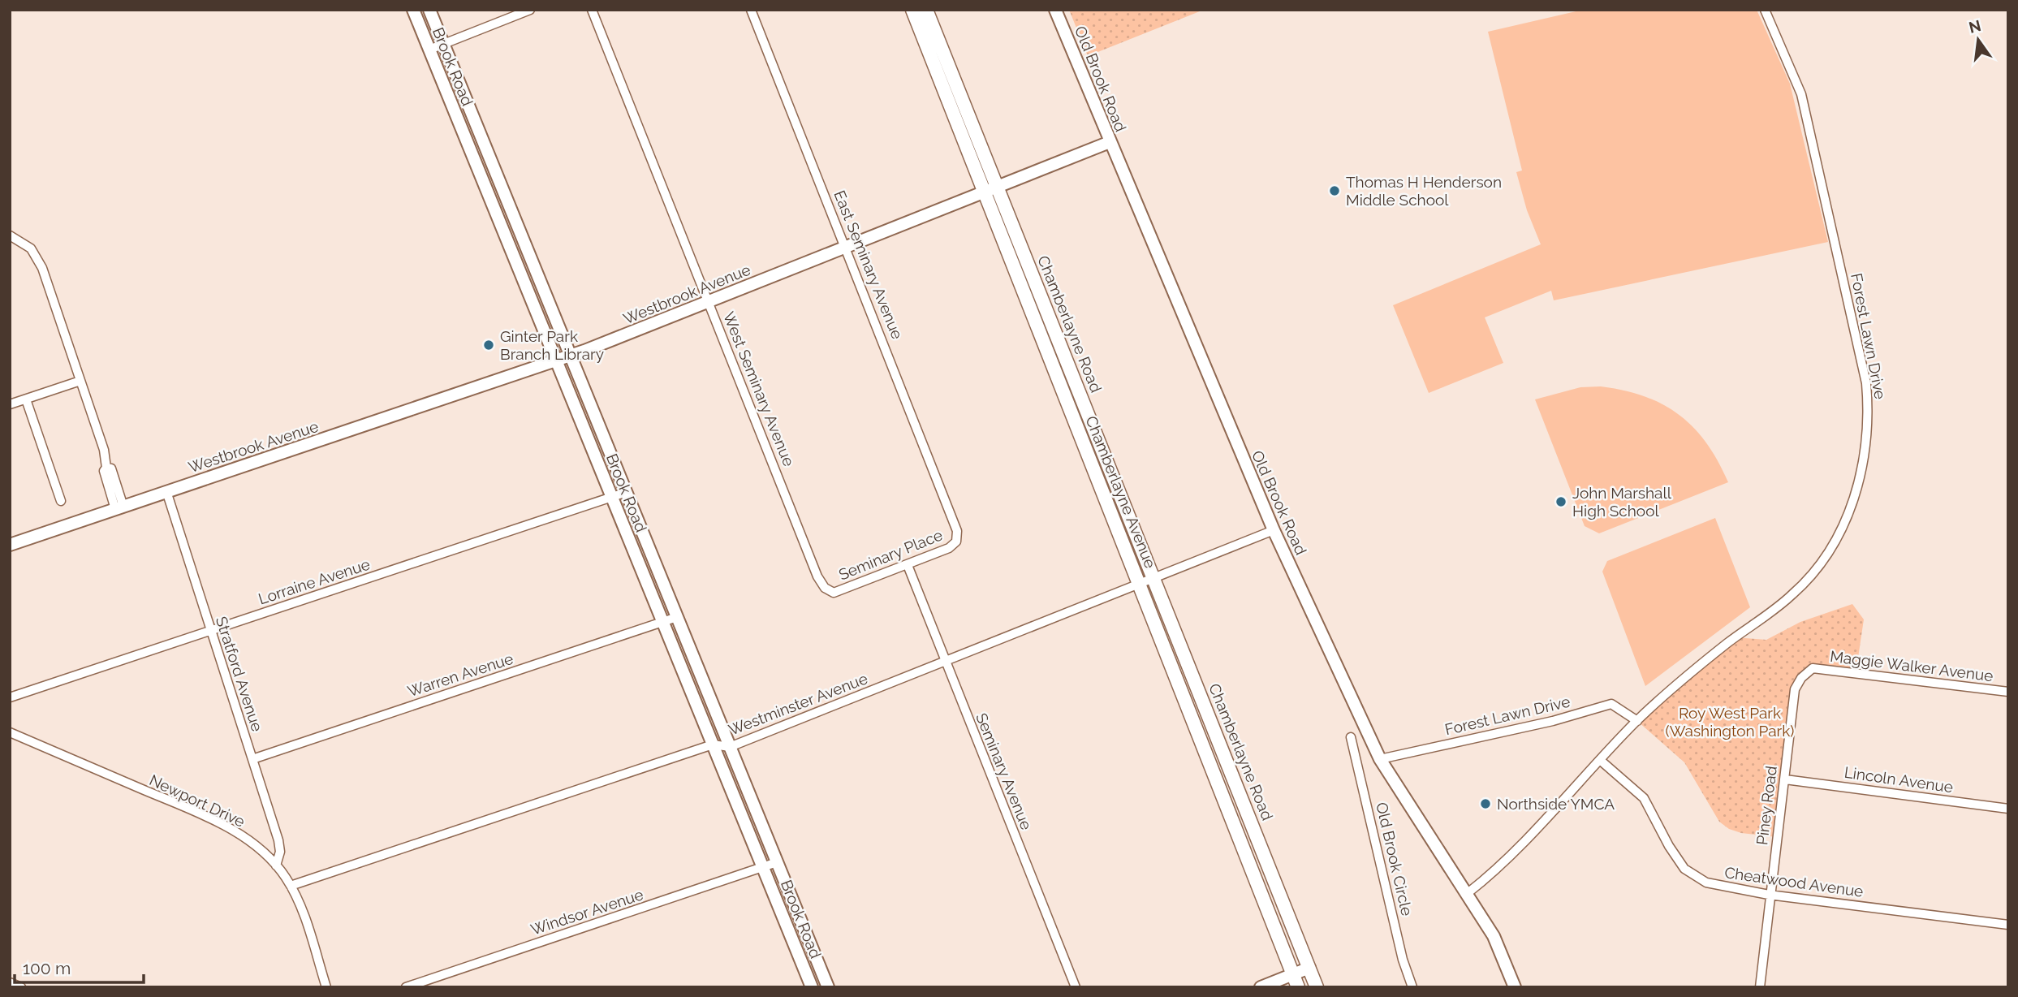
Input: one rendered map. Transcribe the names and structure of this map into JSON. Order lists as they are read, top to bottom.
{
  "streets": {
    "main road": ["Chamberlayne Road", "Chamberlayne Avenue"],
    "street": [
      "Brook Road",
      "Old Brook Road",
      "East Seminary Avenue",
      "Westbrook Avenue",
      "Forest Lawn Drive",
      "West Seminary Avenue",
      "Seminary Place",
      "Lorraine Avenue",
      "Maggie Walker Avenue",
      "Stratford Avenue",
      "Warren Avenue",
      "Westminster Avenue",
      "Seminary Avenue",
      "Lincoln Avenue",
      "Newport Drive",
      "Piney Road",
      "Old Brook Circle",
      "Cheatwood Avenue",
      "Windsor Avenue"
    ]
  },
  "crossings": [
    ["Brook Road", "Westbrook Avenue"],
    ["Brook Road", "Lorraine Avenue"],
    ["Brook Road", "Warren Avenue"],
    ["Brook Road", "Westminster Avenue"],
    ["Brook Road", "Windsor Avenue"],
    ["Old Brook Road", "Westbrook Avenue"],
    ["Old Brook Road", "Forest Lawn Drive"],
    ["Old Brook Road", "Westminster Avenue"],
    ["East Seminary Avenue", "Westbrook Avenue"],
    ["East Seminary Avenue", "Seminary Place"],
    ["Westbrook Avenue", "Chamberlayne Road"],
    ["Westbrook Avenue", "West Seminary Avenue"],
    ["Westbrook Avenue", "Chamberlayne Avenue"],
    ["Westbrook Avenue", "Stratford Avenue"],
    ["Chamberlayne Road", "Chamberlayne Avenue"],
    ["Chamberlayne Road", "Westminster Avenue"],
    ["Forest Lawn Drive", "Cheatwood Avenue"],
    ["West Seminary Avenue", "Seminary Place"],
    ["Chamberlayne Avenue", "Westminster Avenue"],
    ["Seminary Place", "Seminary Avenue"],
    ["Lorraine Avenue", "Stratford Avenue"],
    ["Maggie Walker Avenue", "Piney Road"],
    ["Stratford Avenue", "Warren Avenue"],
    ["Stratford Avenue", "Newport Drive"],
    ["Westminster Avenue", "Seminary Avenue"],
    ["Westminster Avenue", "Newport Drive"],
    ["Lincoln Avenue", "Piney Road"],
    ["Piney Road", "Cheatwood Avenue"]
  ],
  "parks": ["Roy West Park (Washington Park)"],
  "places": [
    "Thomas H Henderson Middle School",
    "Ginter Park Branch Library",
    "John Marshall High School",
    "Northside YMCA"
  ],
  "scale_bar": "100 m",
  "north": "top"
}
